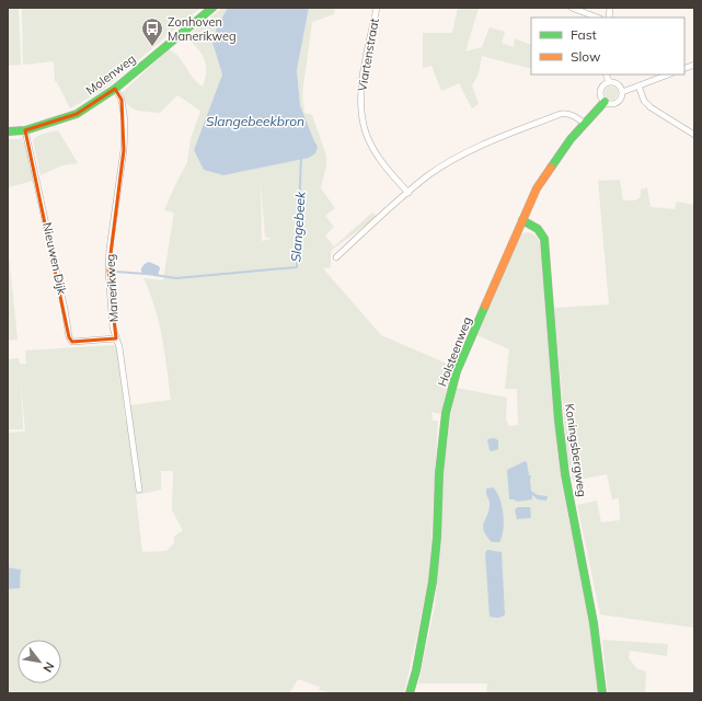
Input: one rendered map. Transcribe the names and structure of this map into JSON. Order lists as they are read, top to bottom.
{
  "streets": {
    "street": [
      "Viartenstraat",
      "Molenweg",
      "Nieuwen Dijk",
      "Manerikweg",
      "Holsteenweg",
      "Koningsbergweg"
    ]
  },
  "crossings": [
    ["Molenweg", "Nieuwen Dijk"],
    ["Molenweg", "Manerikweg"],
    ["Nieuwen Dijk", "Manerikweg"],
    ["Holsteenweg", "Koningsbergweg"]
  ],
  "water": ["Slangebeekbron", "Slangebeek"],
  "places": {
    "bus stop": ["Zonhoven Manerikweg"]
  },
  "legend": ["Fast", "Slow"],
  "north": "bottom right"
}
